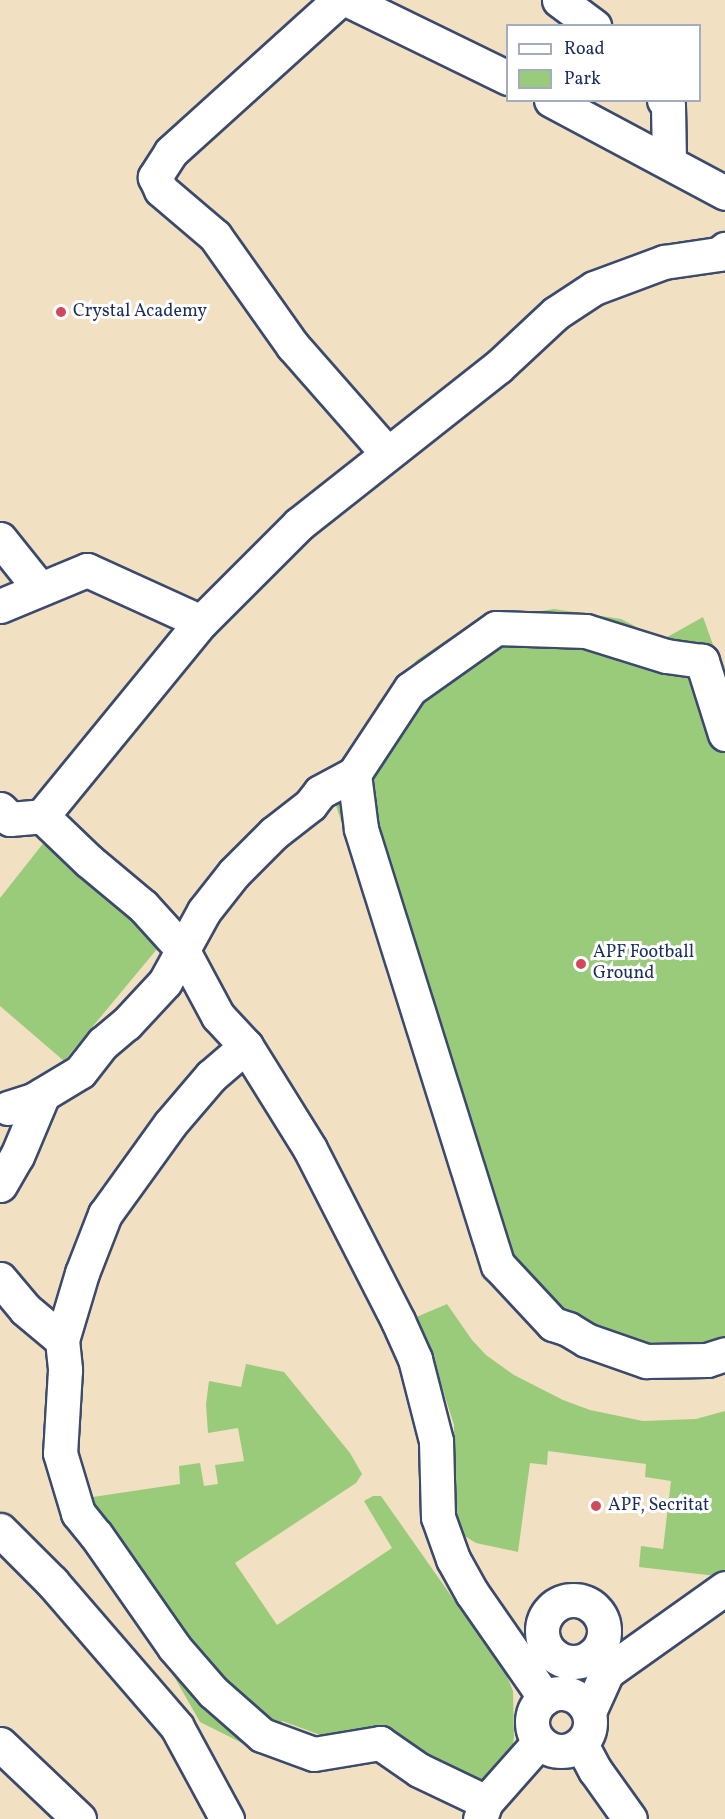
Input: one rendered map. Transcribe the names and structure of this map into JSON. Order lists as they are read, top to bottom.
{
  "places": ["Crystal Academy", "APF Football Ground", "APF, Secritat"],
  "legend": ["Road", "Park"]
}
